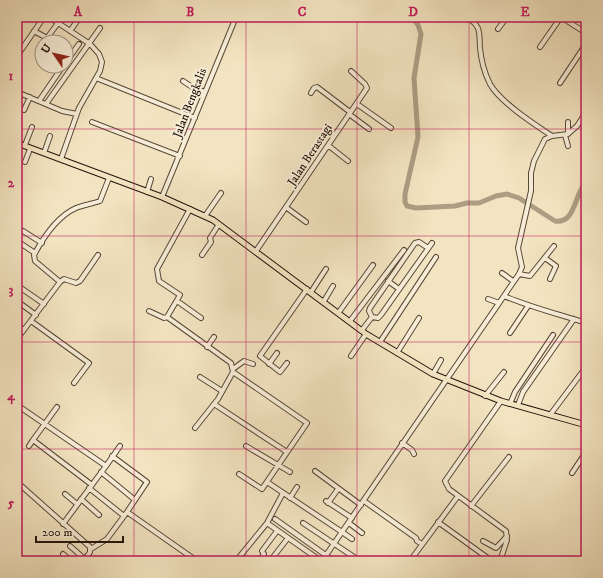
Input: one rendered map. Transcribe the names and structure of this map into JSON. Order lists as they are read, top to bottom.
{
  "streets": {
    "street": ["Jalan Bengkalis", "Jalan Berastagi"]
  },
  "scale_bar": "200 m",
  "north": "top left",
  "grid": {
    "columns": [
      "A",
      "B",
      "C",
      "D",
      "E"
    ],
    "rows": [
      "1",
      "2",
      "3",
      "4",
      "5"
    ]
  }
}
